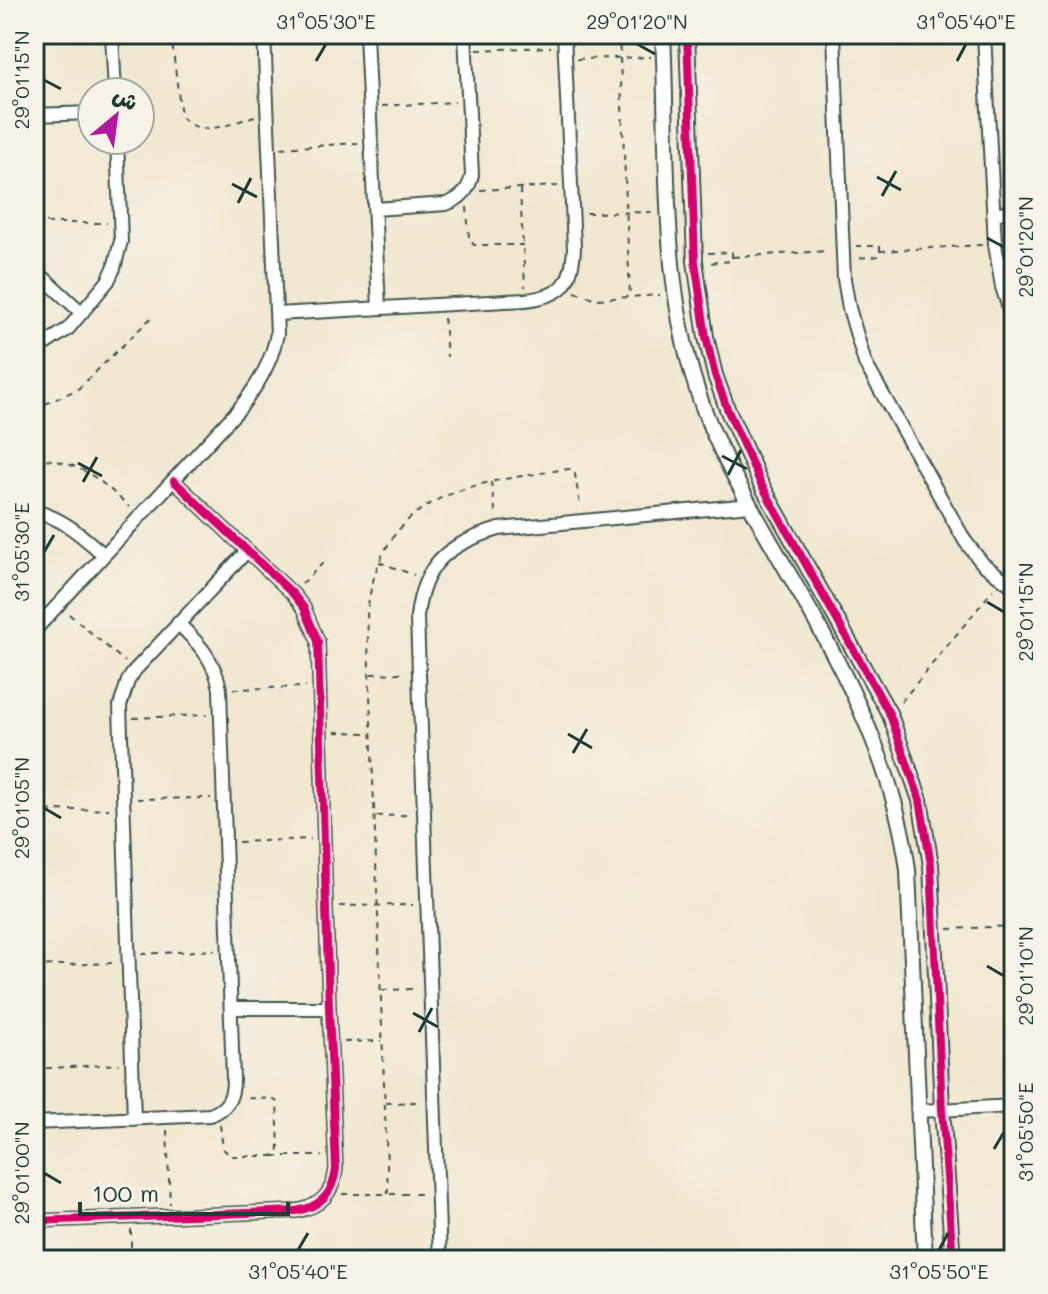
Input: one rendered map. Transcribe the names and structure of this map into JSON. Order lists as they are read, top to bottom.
{
  "scale_bar": "100 m",
  "north": "top right",
  "coordinates": [
    "31°05'30\"E",
    "29°01'20\"N",
    "31°05'40\"E",
    "29°01'15\"N",
    "29°01'05\"N",
    "29°01'10\"N",
    "31°05'50\"E",
    "29°01'00\"N"
  ]
}
